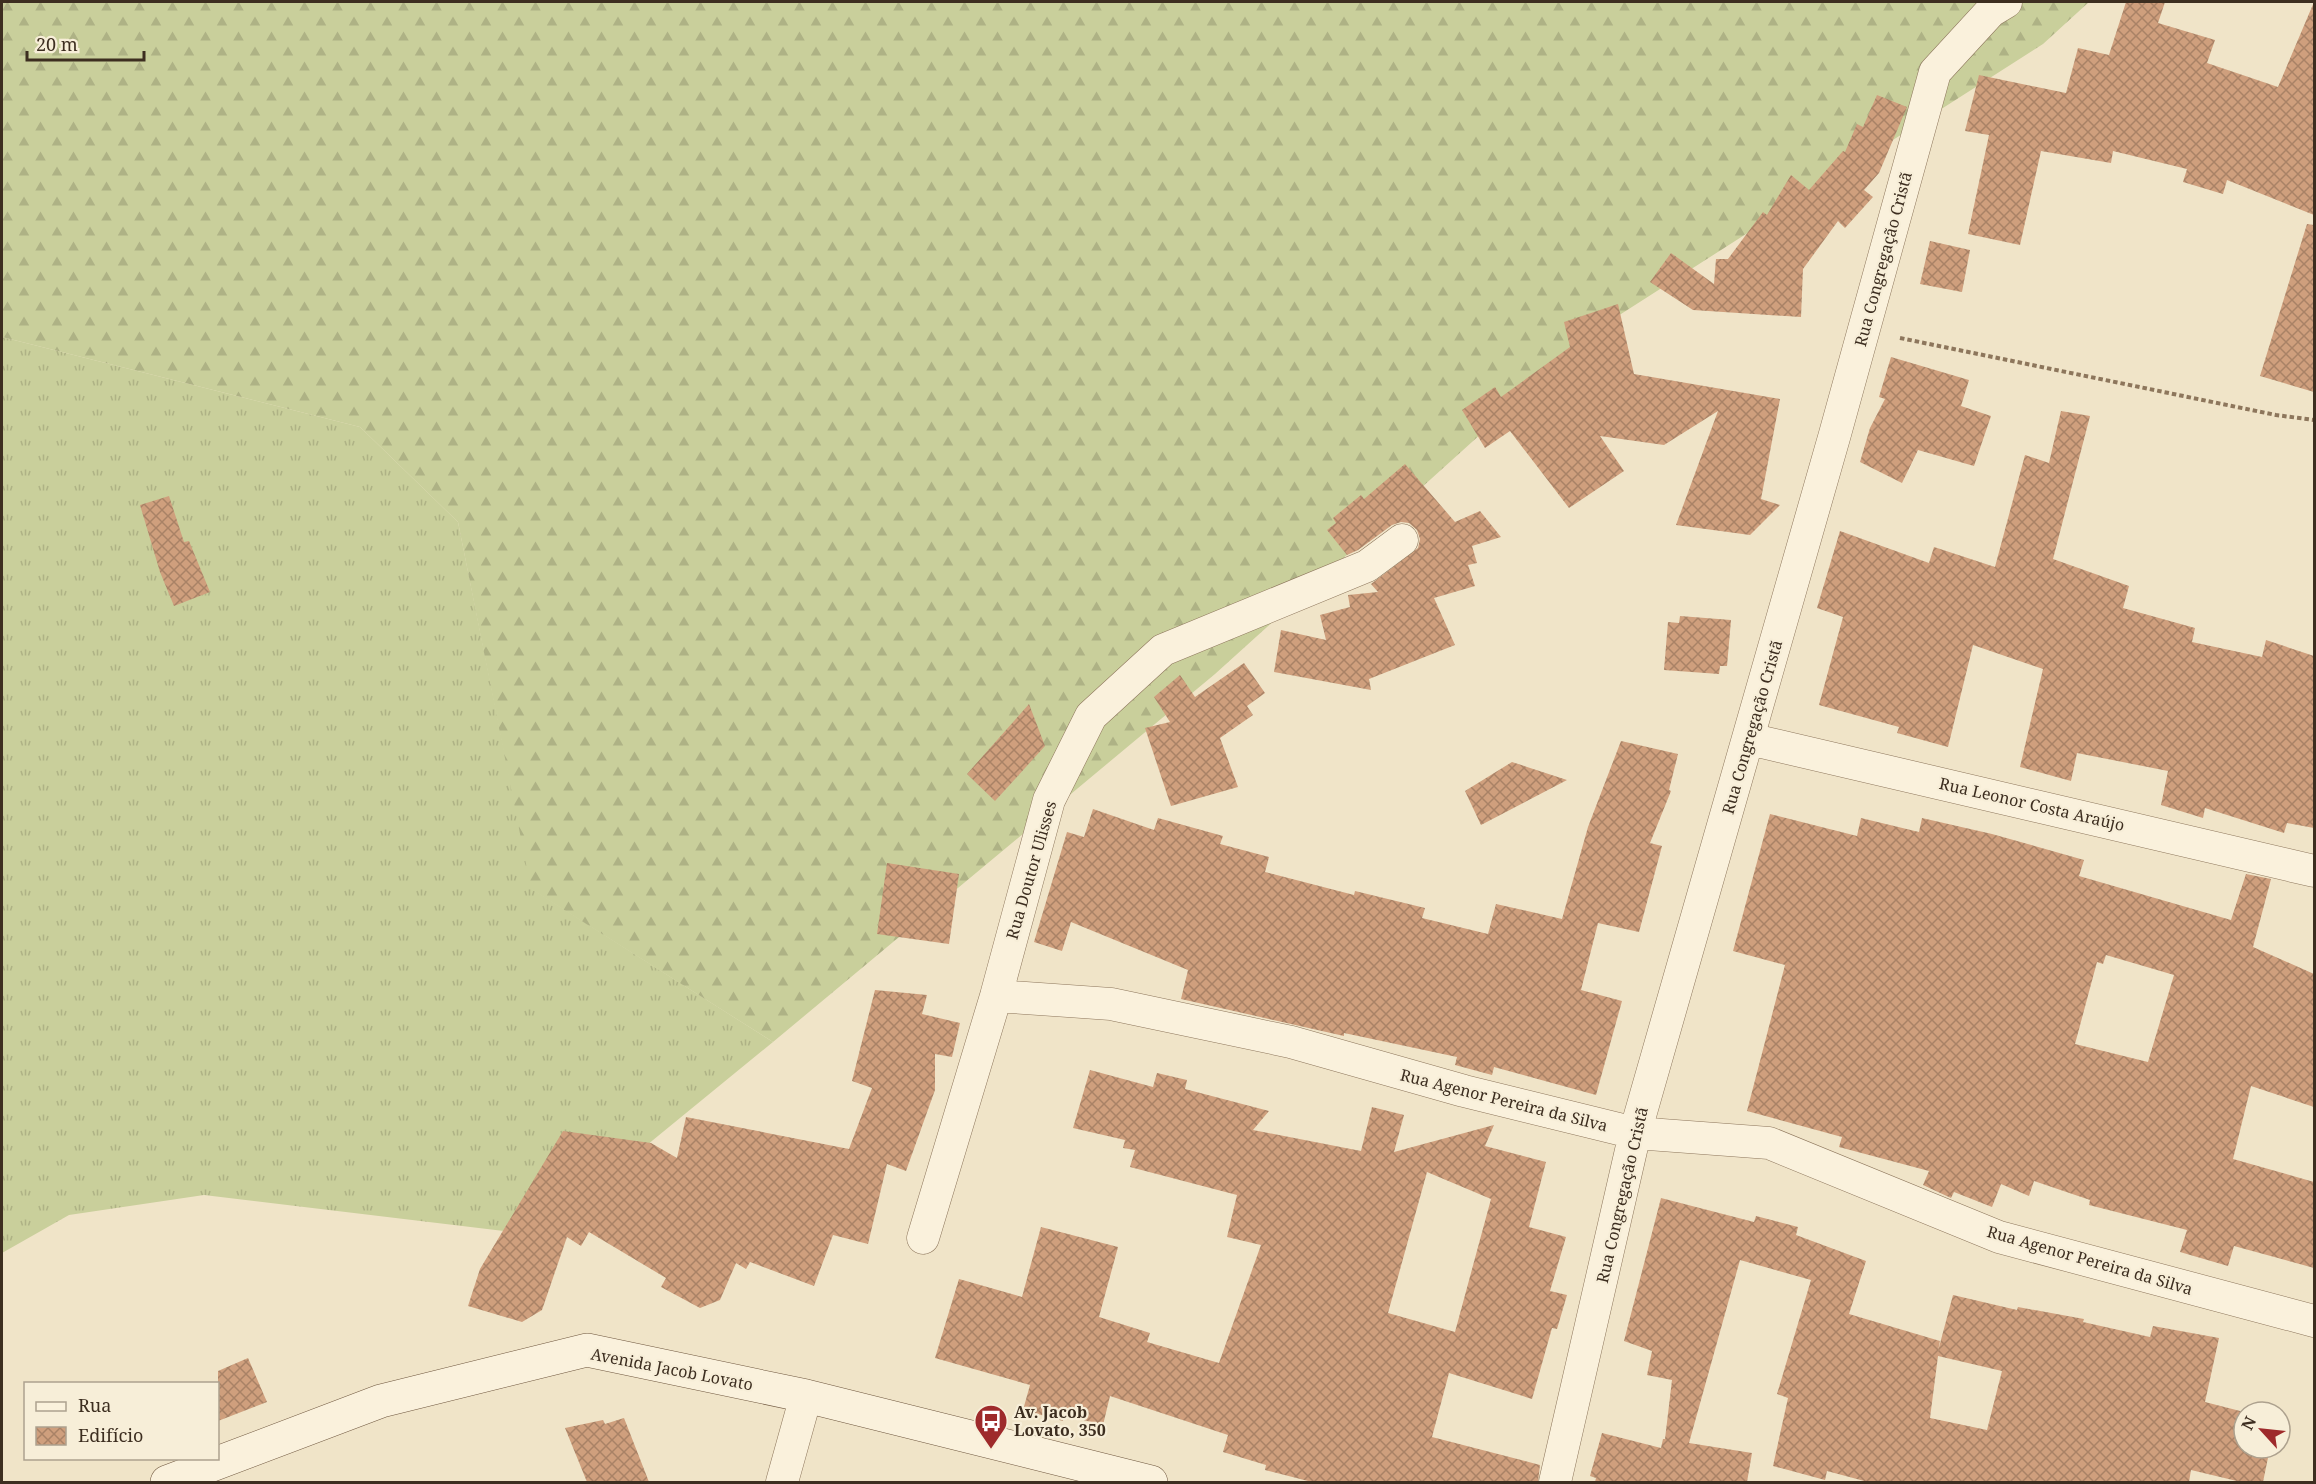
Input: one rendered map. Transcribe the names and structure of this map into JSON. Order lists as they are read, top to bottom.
{
  "streets": {
    "main road": ["Avenida Jacob Lovato"],
    "street": [
      "Rua Congregação Cristã",
      "Rua Leonor Costa Araújo",
      "Rua Doutor Ulisses",
      "Rua Agenor Pereira da Silva"
    ]
  },
  "crossings": [
    ["Rua Congregação Cristã", "Rua Leonor Costa Araújo"],
    ["Rua Congregação Cristã", "Rua Agenor Pereira da Silva"],
    ["Rua Doutor Ulisses", "Rua Agenor Pereira da Silva"]
  ],
  "places": {
    "bus stop": ["Av. Jacob Lovato, 350"]
  },
  "legend": ["Rua", "Edifício"],
  "scale_bar": "20 m",
  "north": "top left"
}
